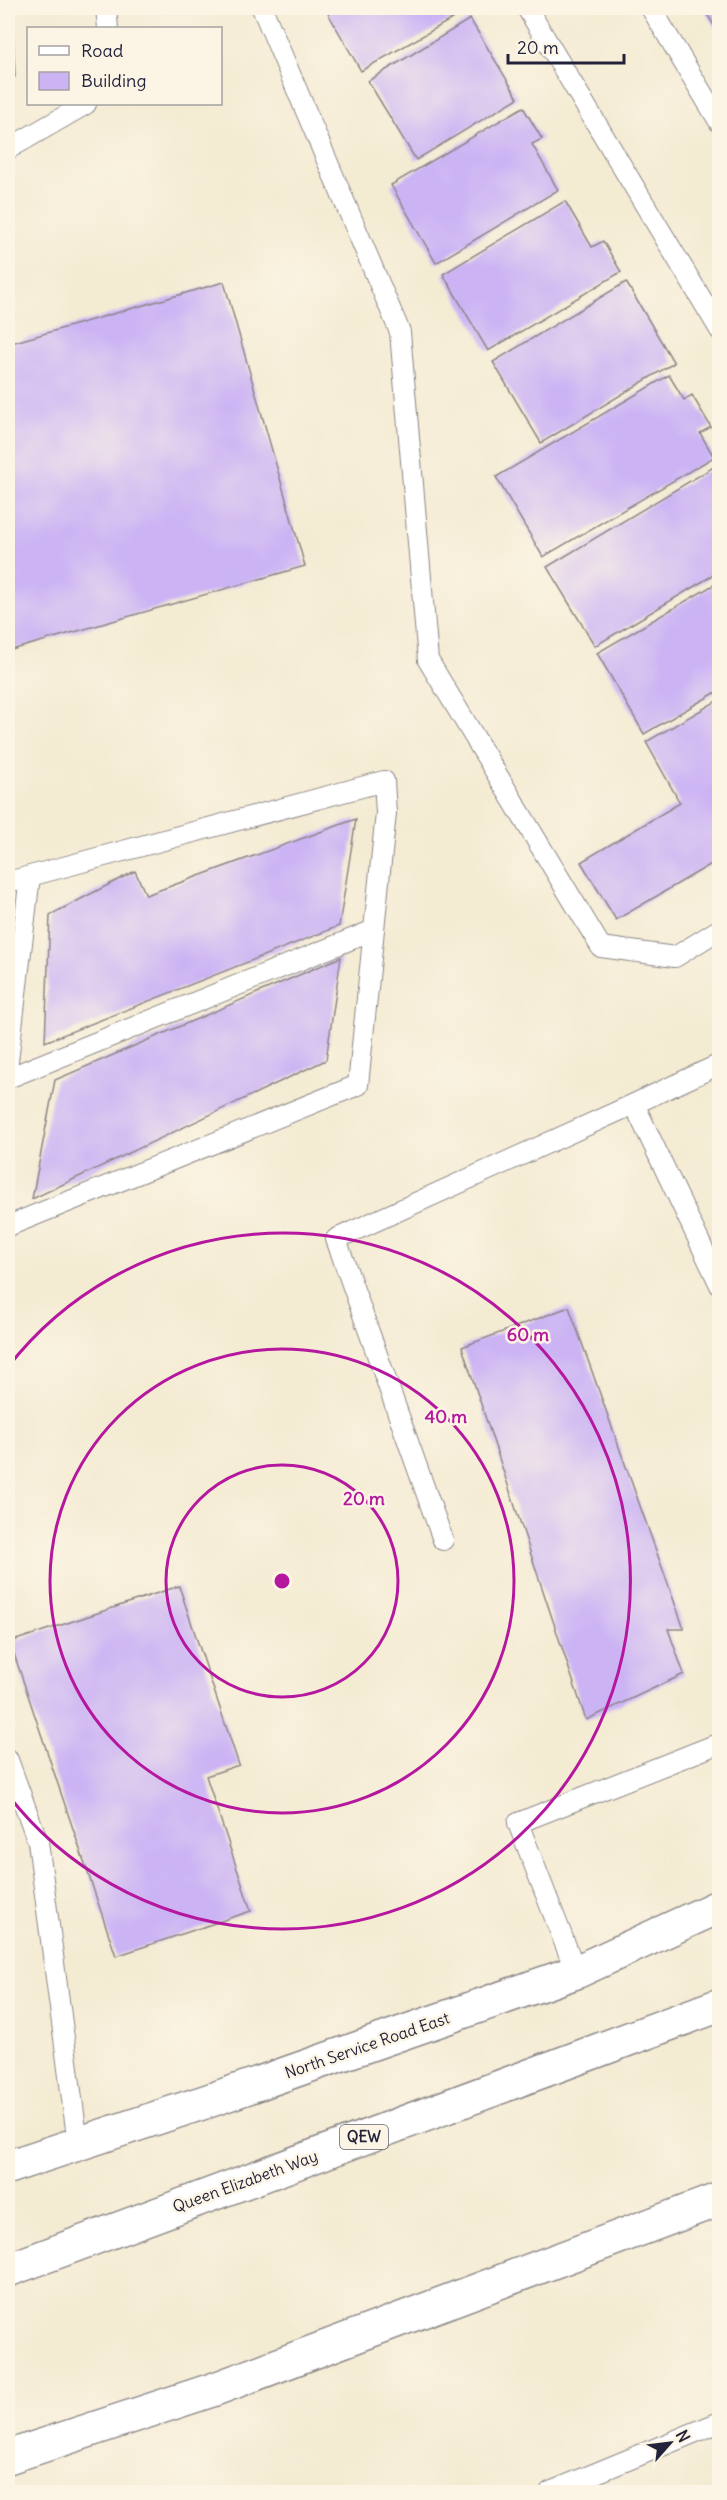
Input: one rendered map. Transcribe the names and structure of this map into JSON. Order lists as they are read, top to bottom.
{
  "streets": {
    "main road": ["North Service Road East", "QEW", "Queen Elizabeth Way"]
  },
  "legend": ["Road", "Building"],
  "scale_bar": "20 m",
  "north": "top right",
  "rings": ["60 m", "40 m", "20 m"]
}
